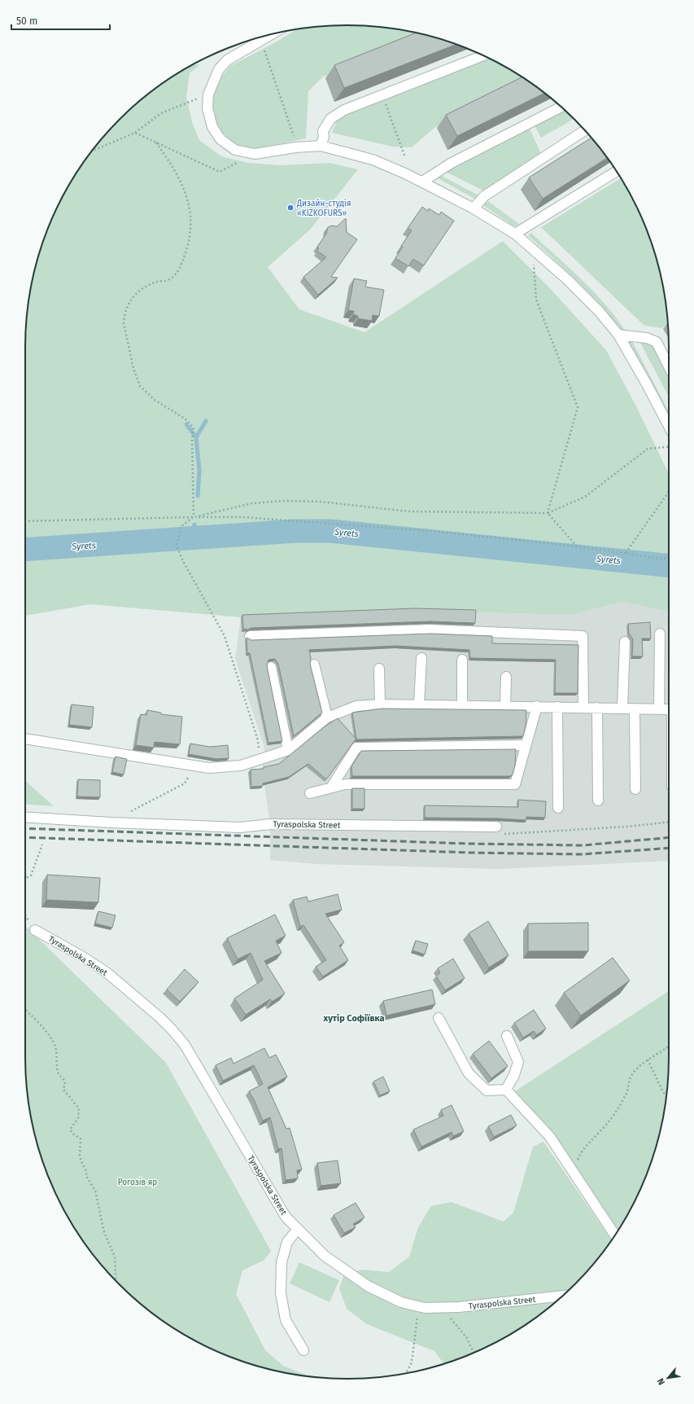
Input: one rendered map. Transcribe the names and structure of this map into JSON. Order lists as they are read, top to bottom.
{
  "streets": {
    "street": ["Tyraspolska Street"]
  },
  "districts": ["хутір Софіївка"],
  "water": ["Syrets"],
  "parks": ["Рогозів яр"],
  "places": ["Дизайн-студія «KIZKOFURS»"],
  "scale_bar": "50 m",
  "north": "bottom left"
}
